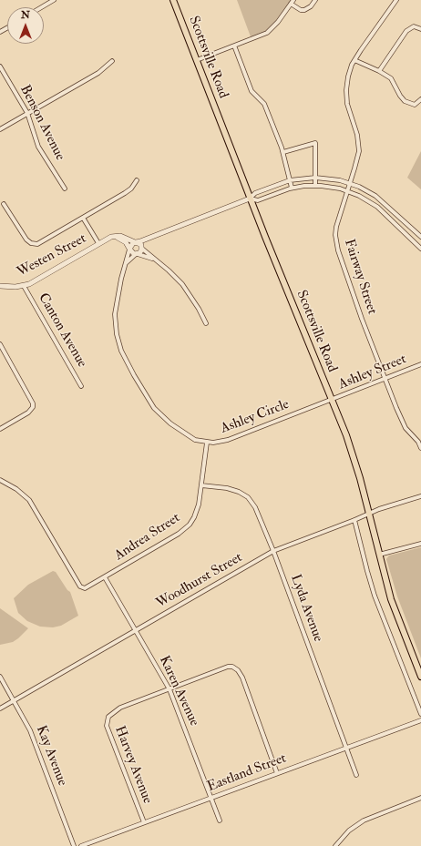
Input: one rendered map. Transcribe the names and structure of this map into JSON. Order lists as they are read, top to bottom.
{
  "streets": {
    "main road": ["Scottsville Road"],
    "street": [
      "Benson Avenue",
      "Westen Street",
      "Fairway Street",
      "Canton Avenue",
      "Ashley Street",
      "Ashley Circle",
      "Andrea Street",
      "Woodhurst Street",
      "Lyda Avenue",
      "Karen Avenue",
      "Kay Avenue",
      "Harvey Avenue",
      "Eastland Street"
    ]
  },
  "crossings": [
    ["Scottsville Road", "Ashley Street"],
    ["Scottsville Road", "Ashley Circle"],
    ["Scottsville Road", "Woodhurst Street"],
    ["Westen Street", "Canton Avenue"],
    ["Fairway Street", "Ashley Street"],
    ["Ashley Street", "Ashley Circle"],
    ["Ashley Circle", "Andrea Street"],
    ["Andrea Street", "Lyda Avenue"],
    ["Andrea Street", "Karen Avenue"],
    ["Woodhurst Street", "Lyda Avenue"],
    ["Woodhurst Street", "Karen Avenue"],
    ["Woodhurst Street", "Kay Avenue"],
    ["Lyda Avenue", "Eastland Street"],
    ["Karen Avenue", "Harvey Avenue"],
    ["Karen Avenue", "Eastland Street"],
    ["Harvey Avenue", "Eastland Street"]
  ],
  "north": "top"
}
